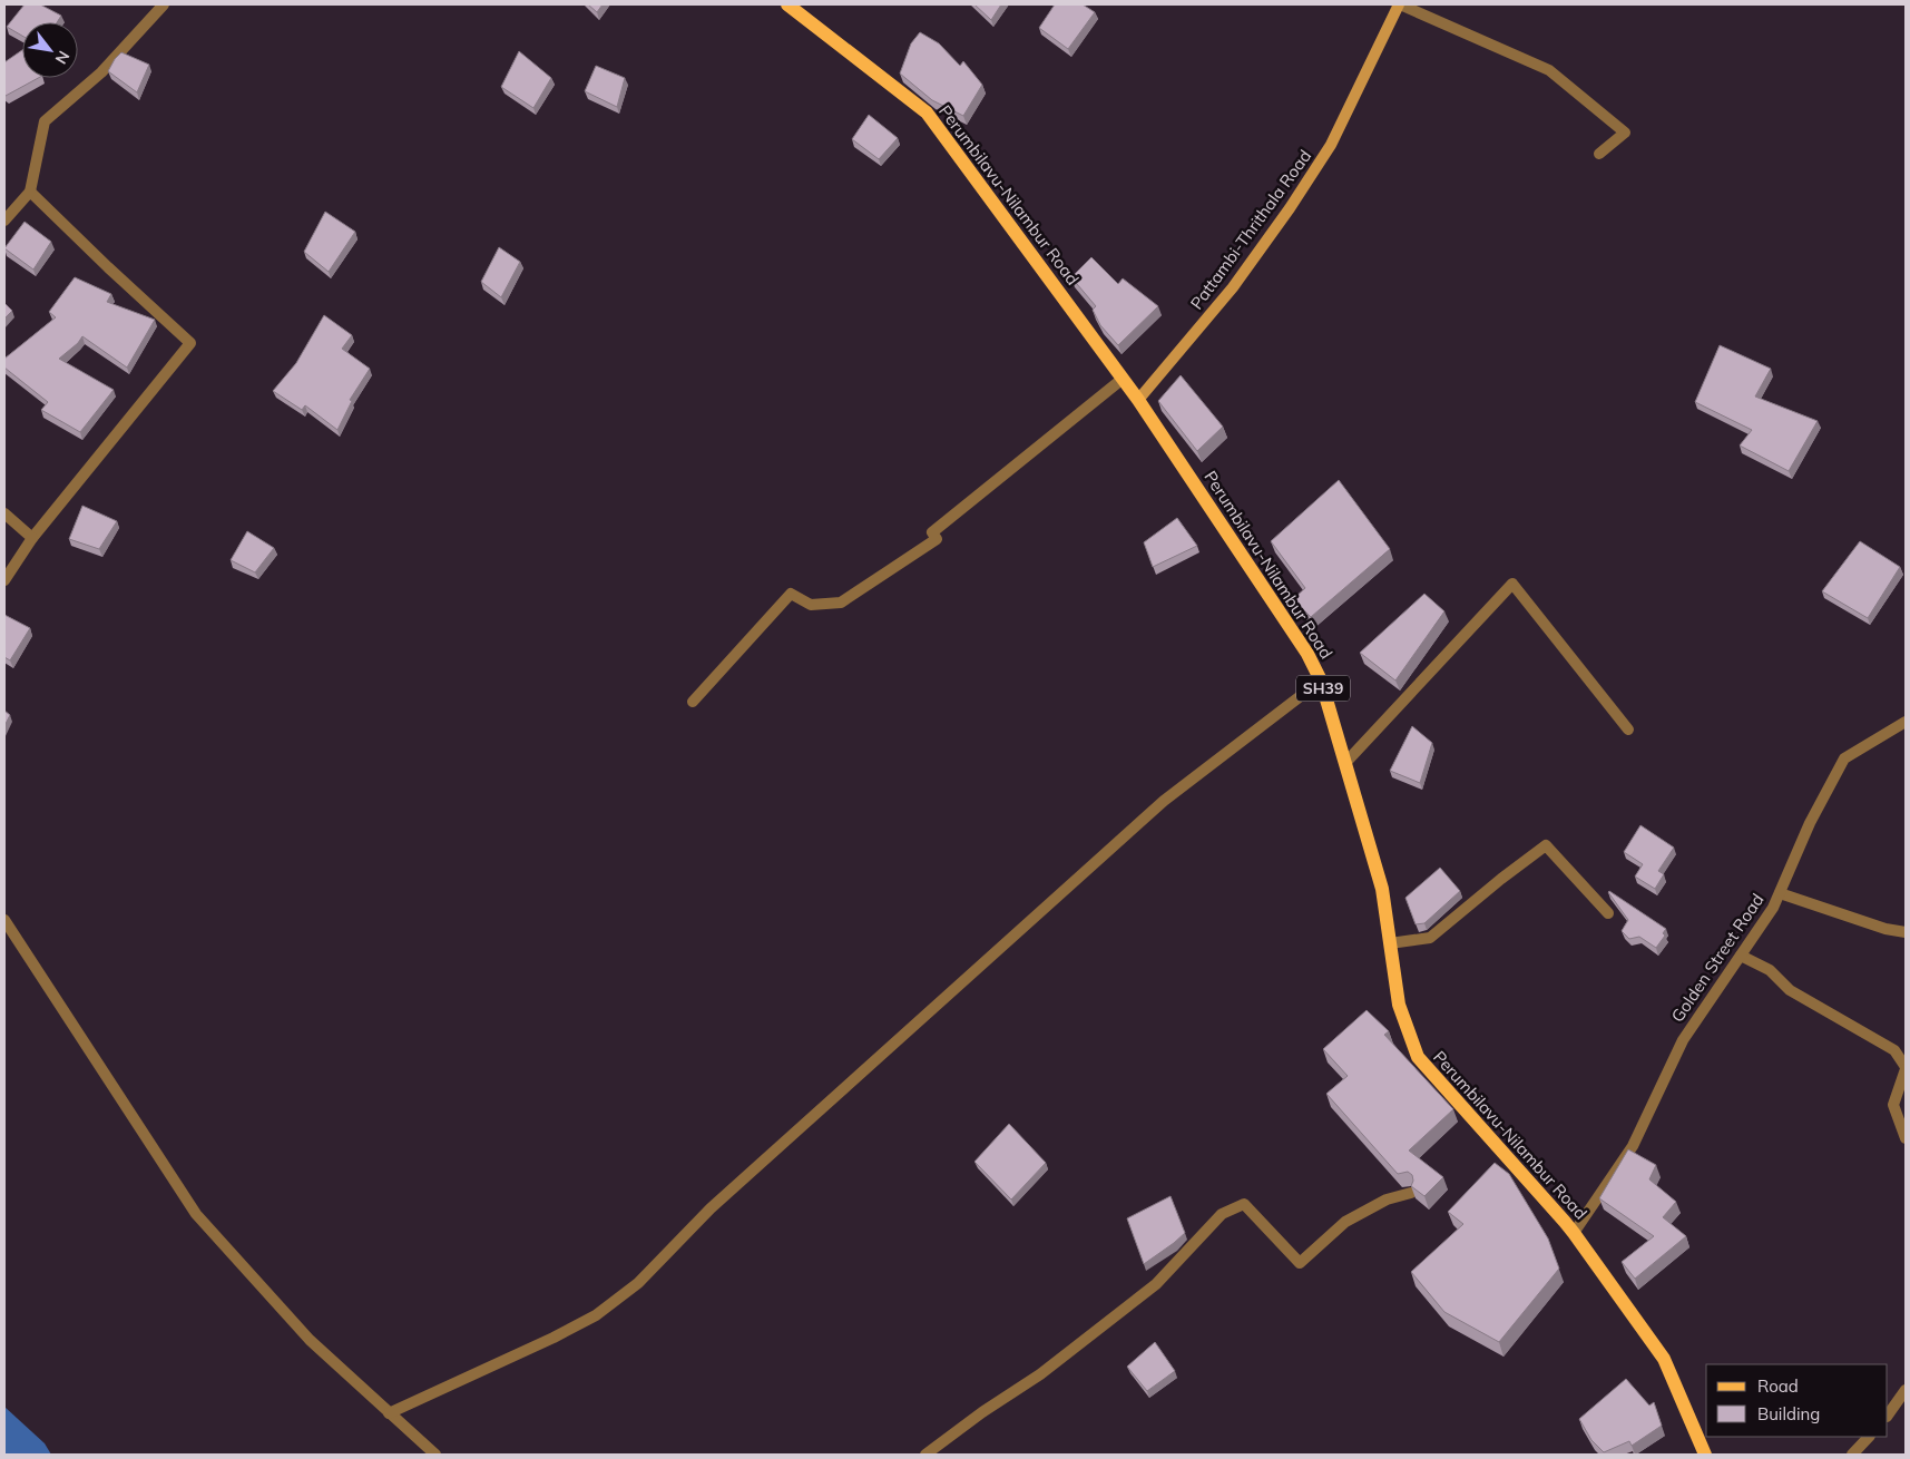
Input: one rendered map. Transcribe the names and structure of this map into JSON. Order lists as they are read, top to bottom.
{
  "streets": {
    "main road": ["Perumbilavu-Nilambur Road", "Pattambi-Thrithala Road", "SH39"],
    "street": ["Golden Street Road"]
  },
  "crossings": [
    ["Perumbilavu-Nilambur Road", "Pattambi-Thrithala Road"],
    ["Perumbilavu-Nilambur Road", "Golden Street Road"]
  ],
  "legend": ["Road", "Building"],
  "north": "bottom right"
}
